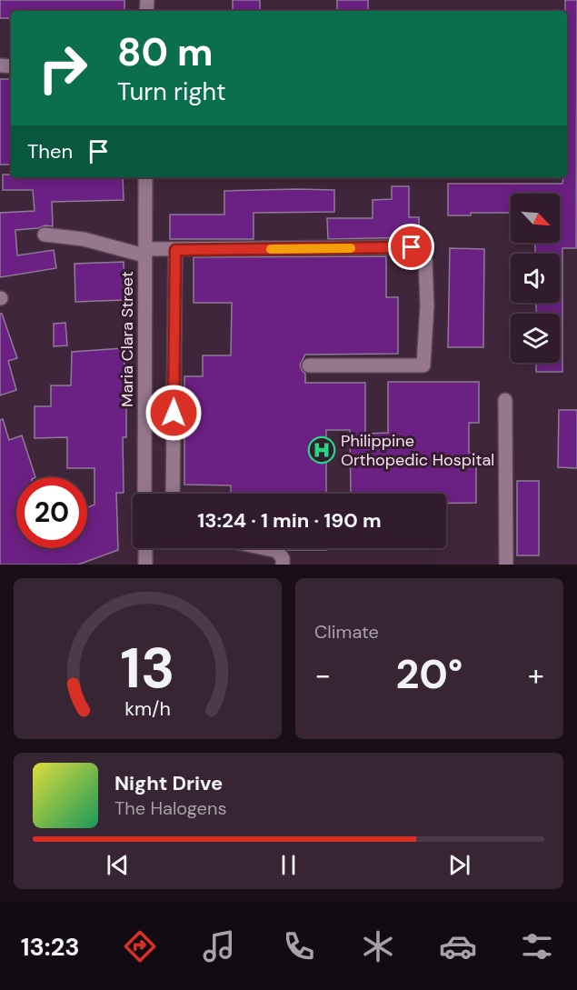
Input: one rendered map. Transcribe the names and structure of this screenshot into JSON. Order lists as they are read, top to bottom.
{
  "streets": {
    "street": ["Maria Clara Street"]
  },
  "places": {
    "hospital": ["Philippine Orthopedic Hospital"]
  },
  "north": "bottom right",
  "page": {
    "turn": ["80 m", "Turn right"],
    "then": "Then",
    "limit": "20",
    "trip": "13:24 · 1 min · 190 m",
    "tile": "Climate",
    "heat": ["−", "20°", "+"],
    "song": ["Night Drive", "The Halogens"],
    "tabs": "13:23",
    "gauge": ["13", "km/h"]
  }
}
